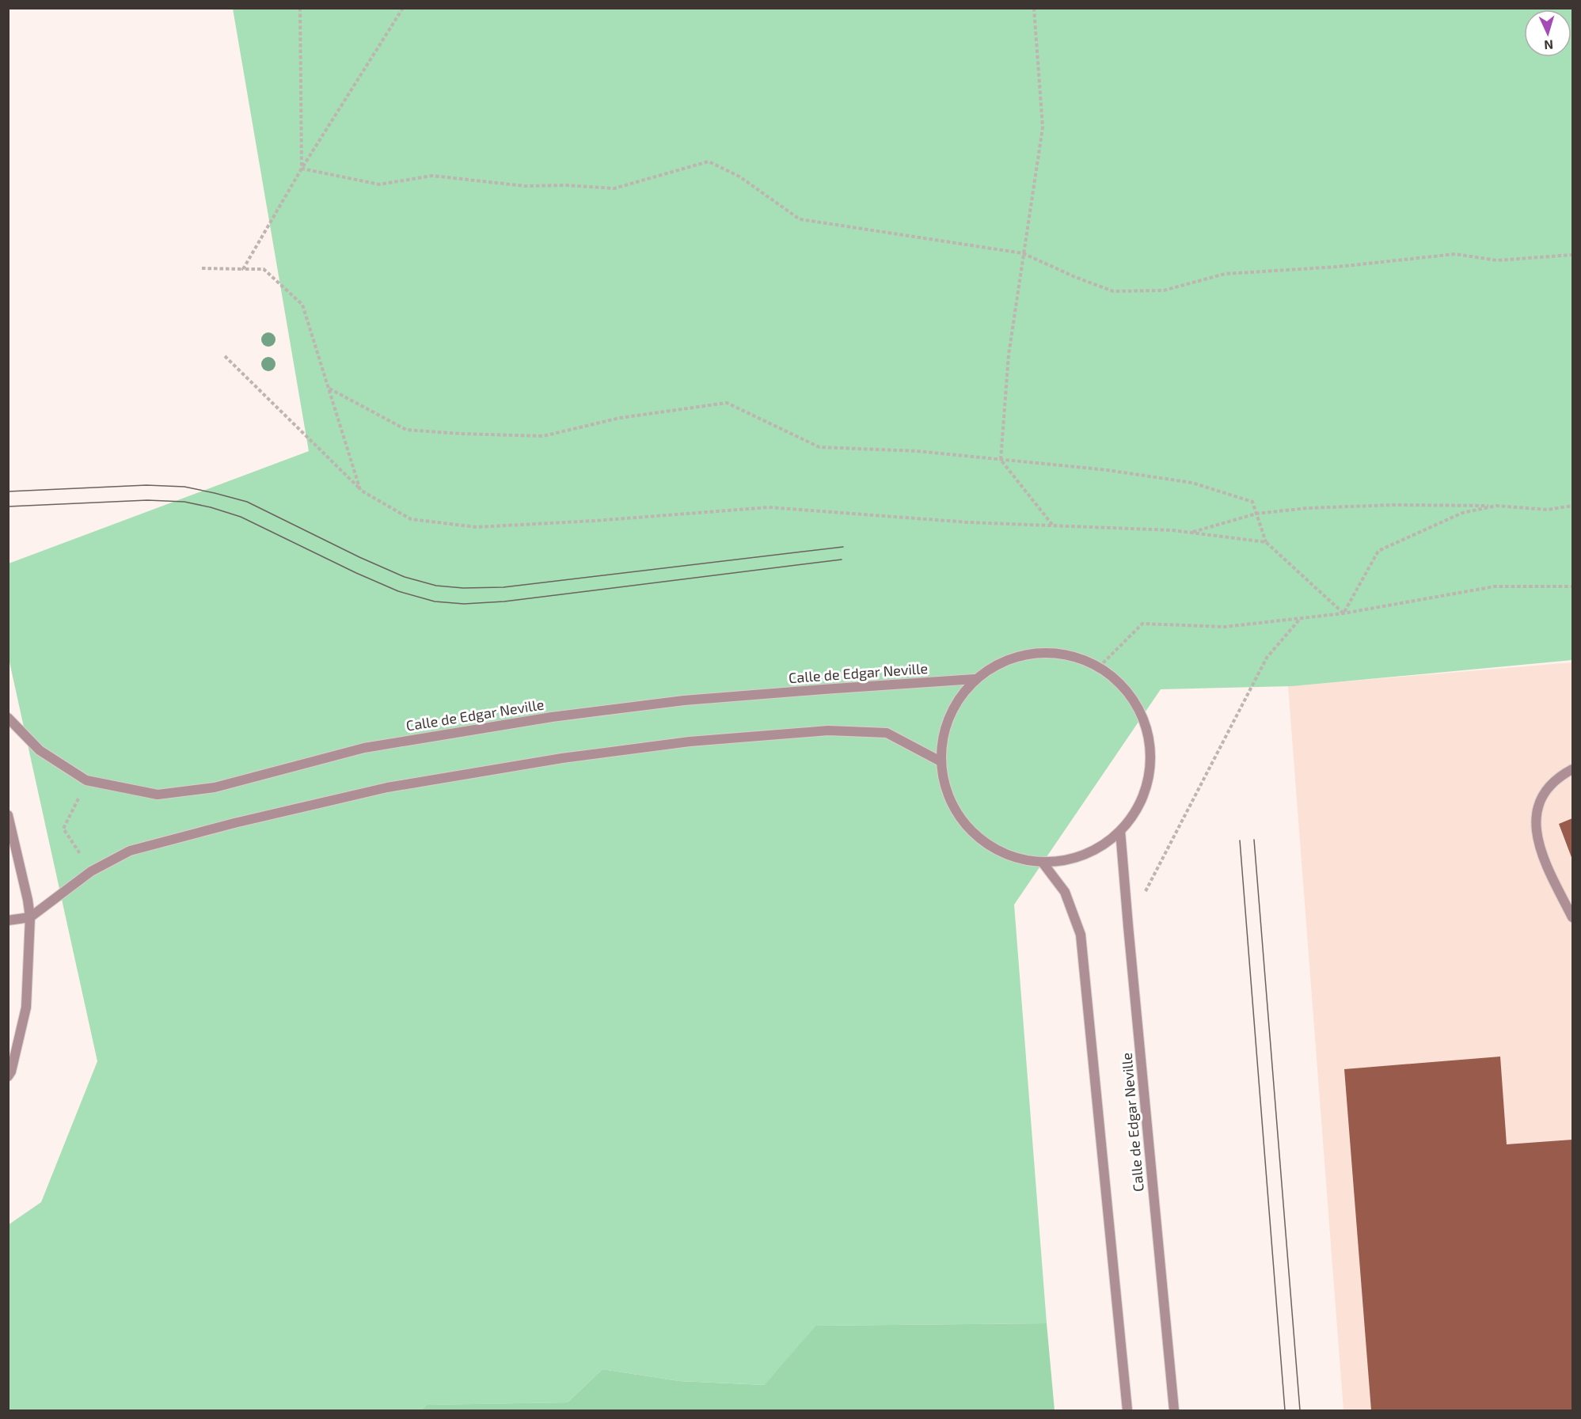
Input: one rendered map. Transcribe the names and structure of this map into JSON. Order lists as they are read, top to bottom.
{
  "streets": {
    "street": ["Calle de Edgar Neville"]
  },
  "north": "bottom"
}
